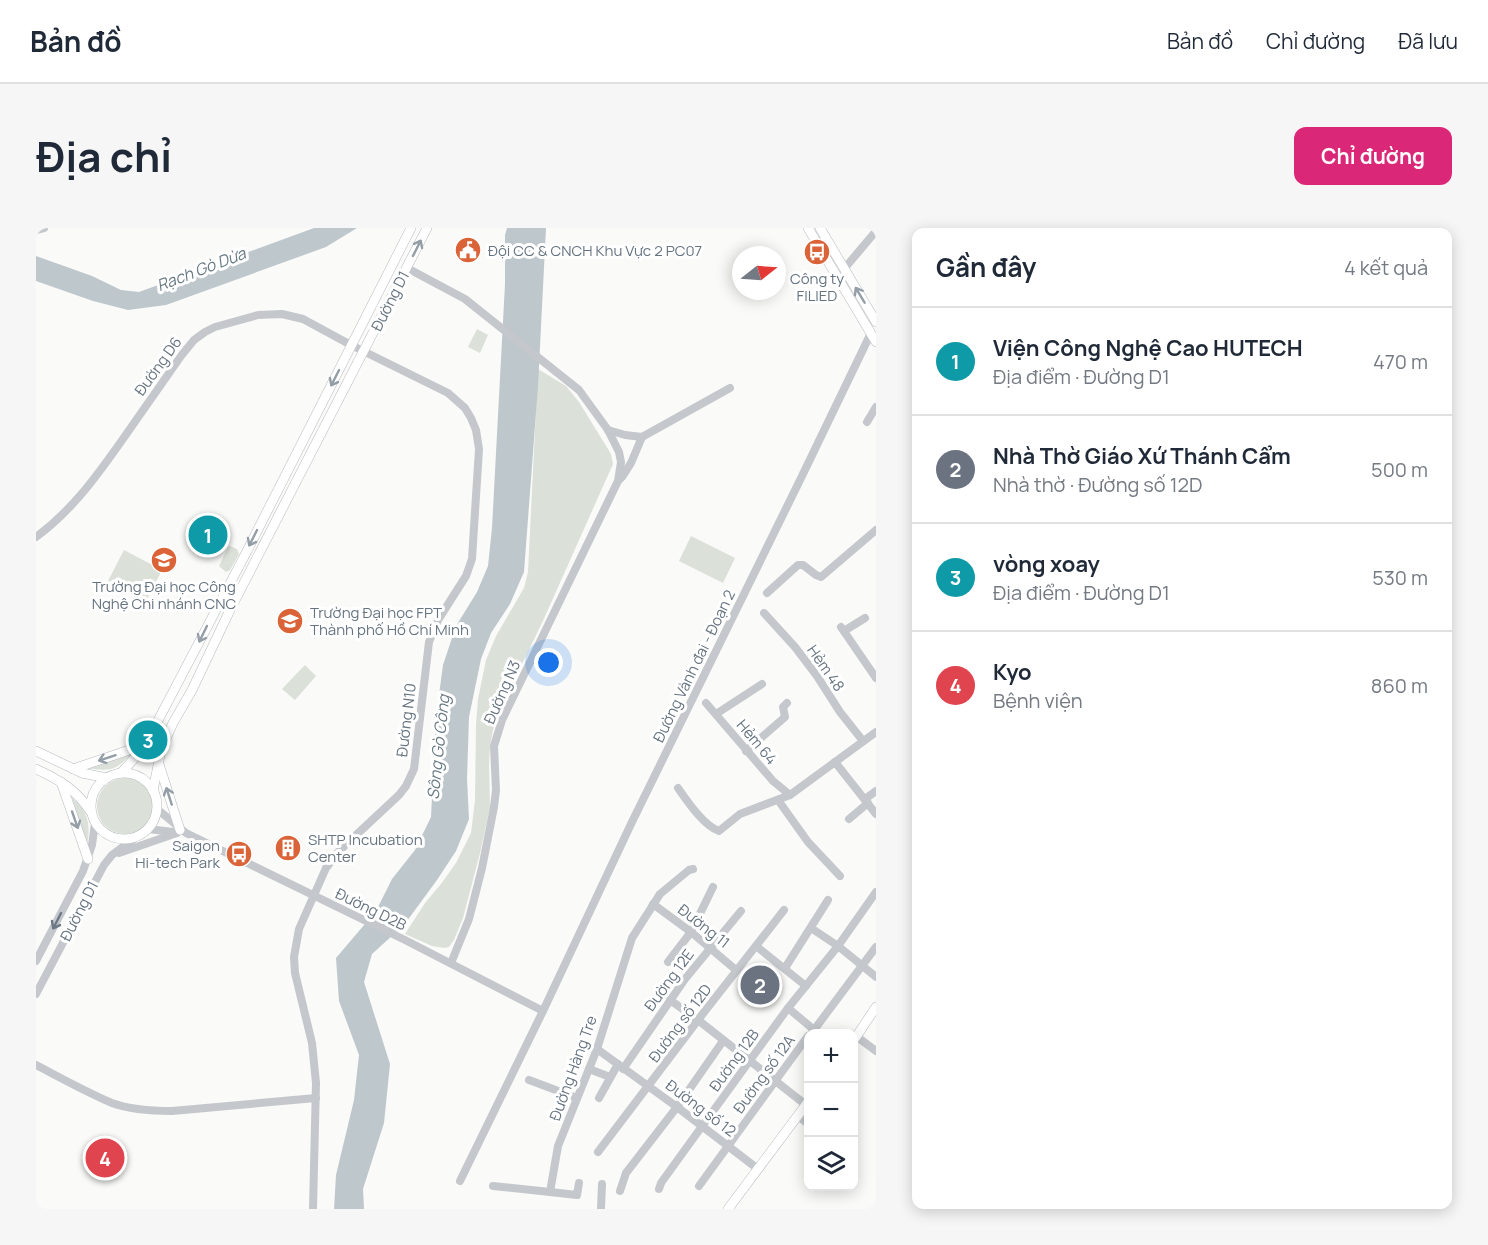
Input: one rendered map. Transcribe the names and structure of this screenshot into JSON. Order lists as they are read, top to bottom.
{
  "streets": {
    "main road": ["Đường D1"],
    "street": [
      "Đường D6",
      "Đường Vành đai - Đoạn 2",
      "Hẻm 48",
      "Đường N3",
      "Đường N10",
      "Hẻm 64",
      "Đường D2B",
      "Đường 11",
      "Đường 12E",
      "Đường số 12D",
      "Đường 12B",
      "Đường Hàng Tre",
      "Đường số 12A",
      "Đường số 12"
    ]
  },
  "crossings": [
    ["Đường D1", "Đường D6"],
    ["Đường D1", "Đường N3"],
    ["Đường D1", "Đường N10"],
    ["Đường D1", "Đường D2B"],
    ["Đường D6", "Đường N10"],
    ["Đường Vành đai - Đoạn 2", "Đường D2B"],
    ["Đường N3", "Đường D2B"],
    ["Đường N10", "Đường D2B"],
    ["Đường 11", "Đường 12E"],
    ["Đường 11", "Đường số 12D"],
    ["Đường 11", "Đường Hàng Tre"],
    ["Đường 12E", "Đường số 12"],
    ["Đường số 12D", "Đường số 12"],
    ["Đường 12B", "Đường số 12"],
    ["Đường Hàng Tre", "Đường số 12"],
    ["Đường số 12A", "Đường số 12"]
  ],
  "water": ["Rạch Gò Dừa", "Sông Gò Công"],
  "places": {
    "public building": ["Đội CC & CNCH Khu Vực 2 PC07"],
    "bus stop": ["Công ty FILIED", "Saigon Hi-tech Park"],
    "school or university": ["Trường Đại học Công Nghệ Chi nhánh CNC", "Trường Đại học FPT Thành phố Hồ Chí Minh"],
    "building": ["SHTP Incubation Center"]
  },
  "north": "right",
  "page": {
    "header": "Bản đồ",
    "nav": ["Bản đồ", "Chỉ đường", "Đã lưu"],
    "title": "Địa chỉ",
    "buttons": "Chỉ đường",
    "heading": ["Gần đây", "4 kết quả"],
    "list": [
      {
        "mark": "1",
        "name": "Viện Công Nghệ Cao HUTECH",
        "note": "Địa điểm · Đường D1",
        "value": "470 m"
      },
      {
        "mark": "2",
        "name": "Nhà Thờ Giáo Xứ Thánh Cẩm",
        "note": "Nhà thờ · Đường số 12D",
        "value": "500 m"
      },
      {
        "mark": "3",
        "name": "vòng xoay",
        "note": "Địa điểm · Đường D1",
        "value": "530 m"
      },
      {
        "mark": "4",
        "name": "Kyo",
        "note": "Bệnh viện",
        "value": "860 m"
      }
    ],
    "pins": [
      "1",
      "3",
      "2",
      "4"
    ],
    "map_buttons": ["+", "−"]
  }
}
